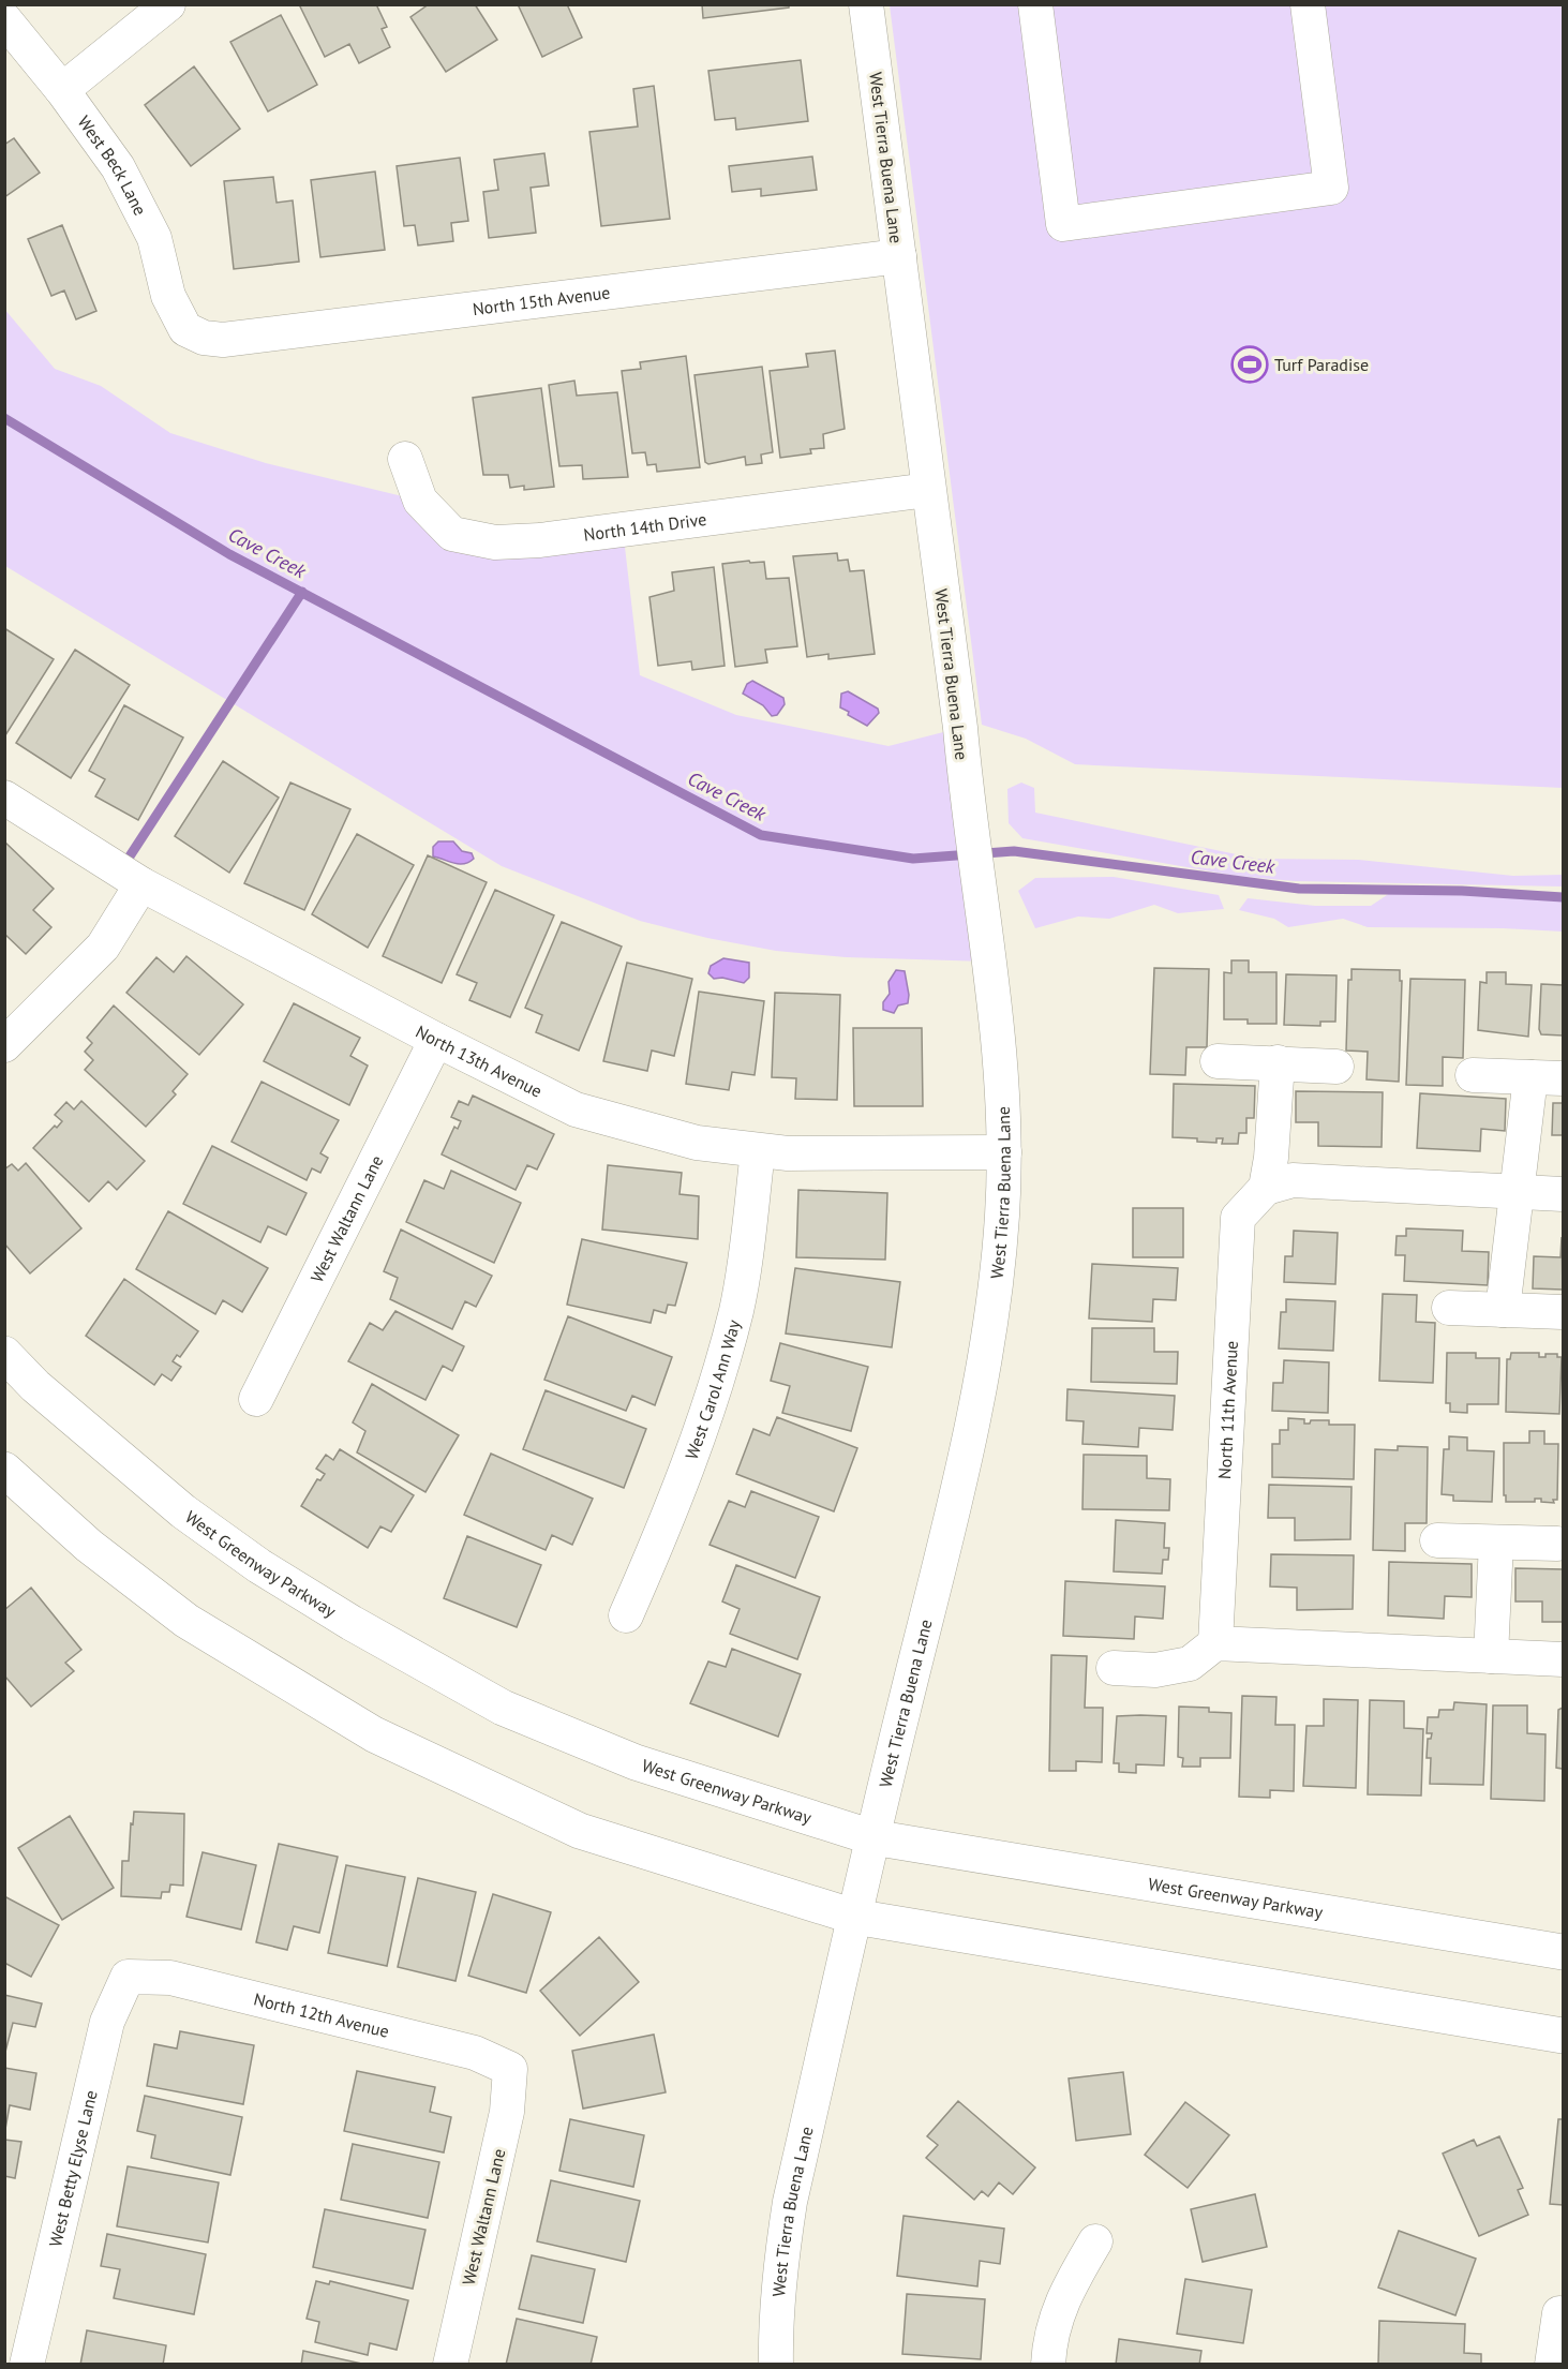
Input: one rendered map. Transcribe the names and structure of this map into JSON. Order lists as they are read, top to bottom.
{
  "streets": {
    "main road": ["West Greenway Parkway"],
    "street": [
      "West Tierra Buena Lane",
      "West Beck Lane",
      "North 15th Avenue",
      "North 14th Drive",
      "North 13th Avenue",
      "West Waltann Lane",
      "West Carol Ann Way",
      "North 11th Avenue",
      "North 12th Avenue",
      "West Betty Elyse Lane"
    ]
  },
  "crossings": [
    ["West Tierra Buena Lane", "North 15th Avenue"],
    ["West Tierra Buena Lane", "North 14th Drive"],
    ["West Tierra Buena Lane", "North 13th Avenue"],
    ["West Tierra Buena Lane", "West Greenway Parkway"],
    ["West Beck Lane", "North 15th Avenue"],
    ["North 13th Avenue", "West Waltann Lane"],
    ["North 13th Avenue", "West Carol Ann Way"],
    ["West Waltann Lane", "North 12th Avenue"],
    ["North 12th Avenue", "West Betty Elyse Lane"]
  ],
  "water": ["Cave Creek"],
  "places": {
    "sports": ["Turf Paradise"]
  }
}
